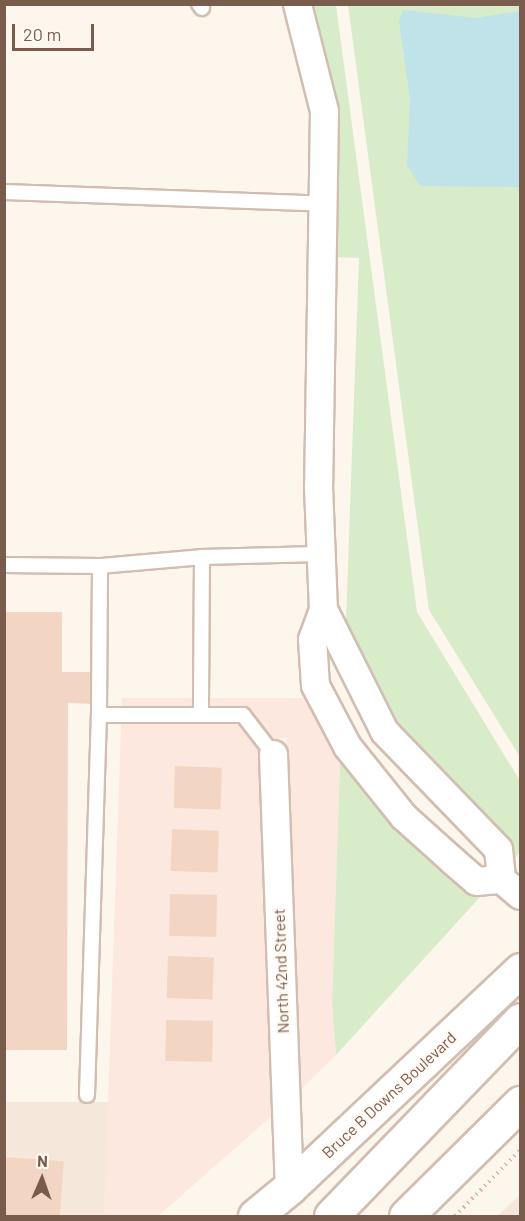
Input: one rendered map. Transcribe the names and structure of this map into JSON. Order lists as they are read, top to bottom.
{
  "streets": {
    "main road": ["Bruce B Downs Boulevard"],
    "street": ["North 42nd Street"]
  },
  "crossings": [
    ["North 42nd Street", "Bruce B Downs Boulevard"]
  ],
  "scale_bar": "20 m",
  "north": "top"
}
